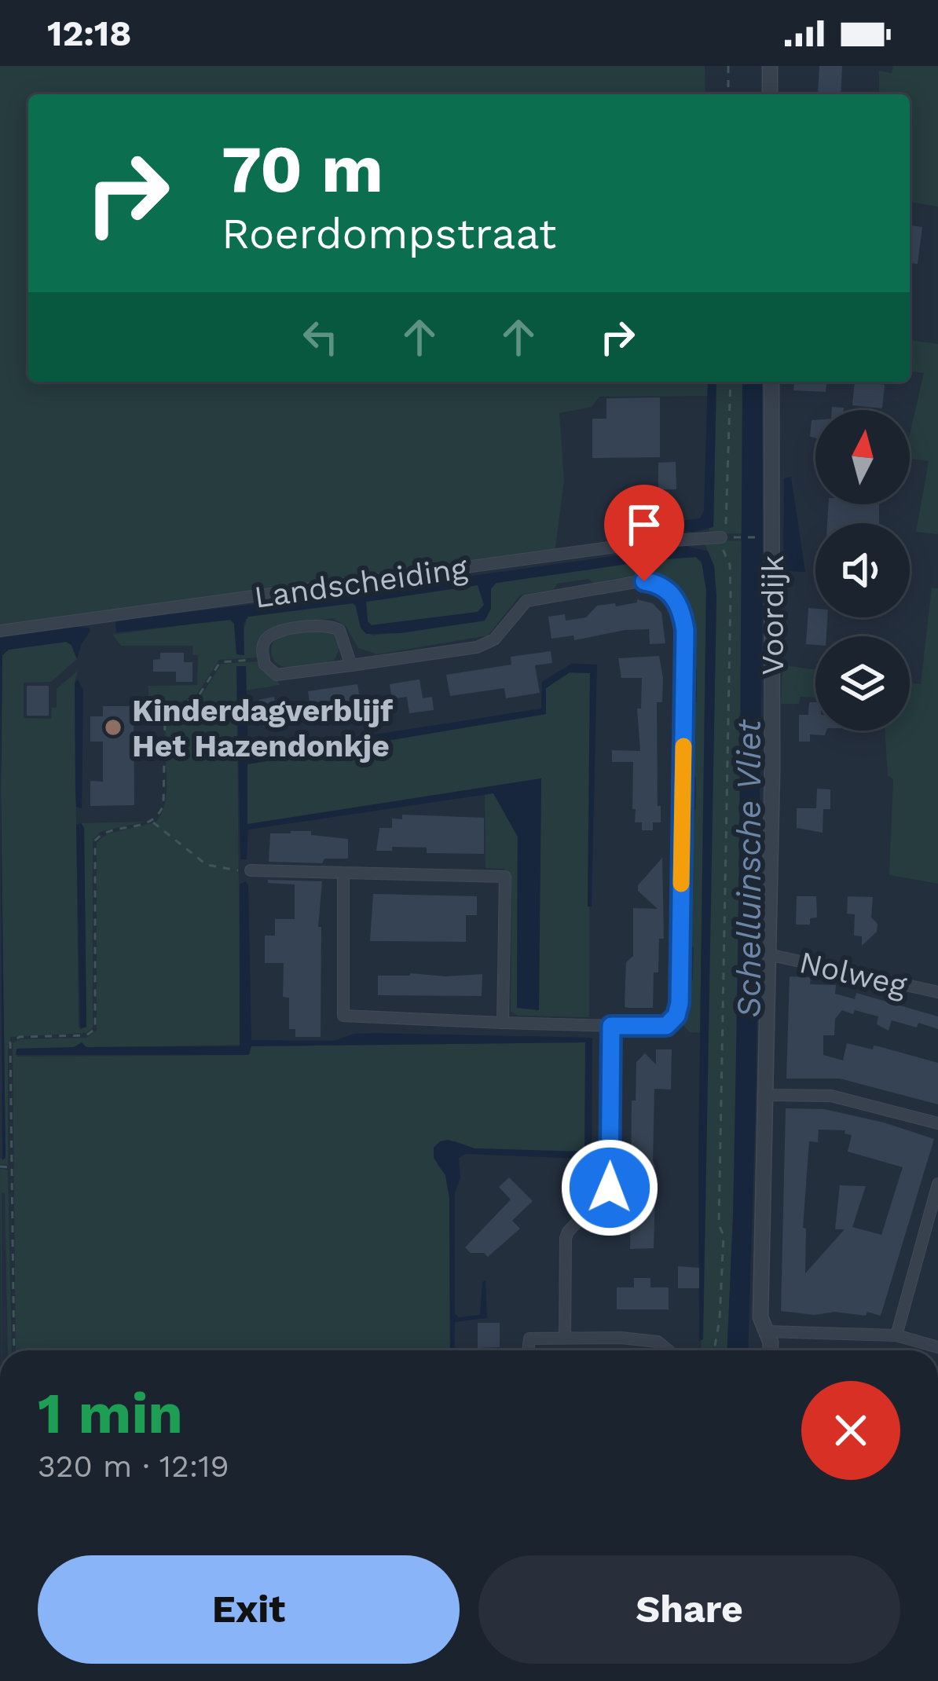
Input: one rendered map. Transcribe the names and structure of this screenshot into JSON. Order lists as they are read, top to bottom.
{
  "streets": {
    "street": ["Landscheiding", "Voordijk", "Nolweg"]
  },
  "crossings": [
    ["Voordijk", "Nolweg"]
  ],
  "water": ["Schelluinsche Vliet"],
  "places": ["Kinderdagverblijf Het Hazendonkje"],
  "north": "top",
  "page": {
    "status": "12:18",
    "turn": ["70 m", "Roerdompstraat"],
    "heading": ["1 min", "320 m · 12:19"],
    "buttons": ["Exit", "Share"]
  }
}
